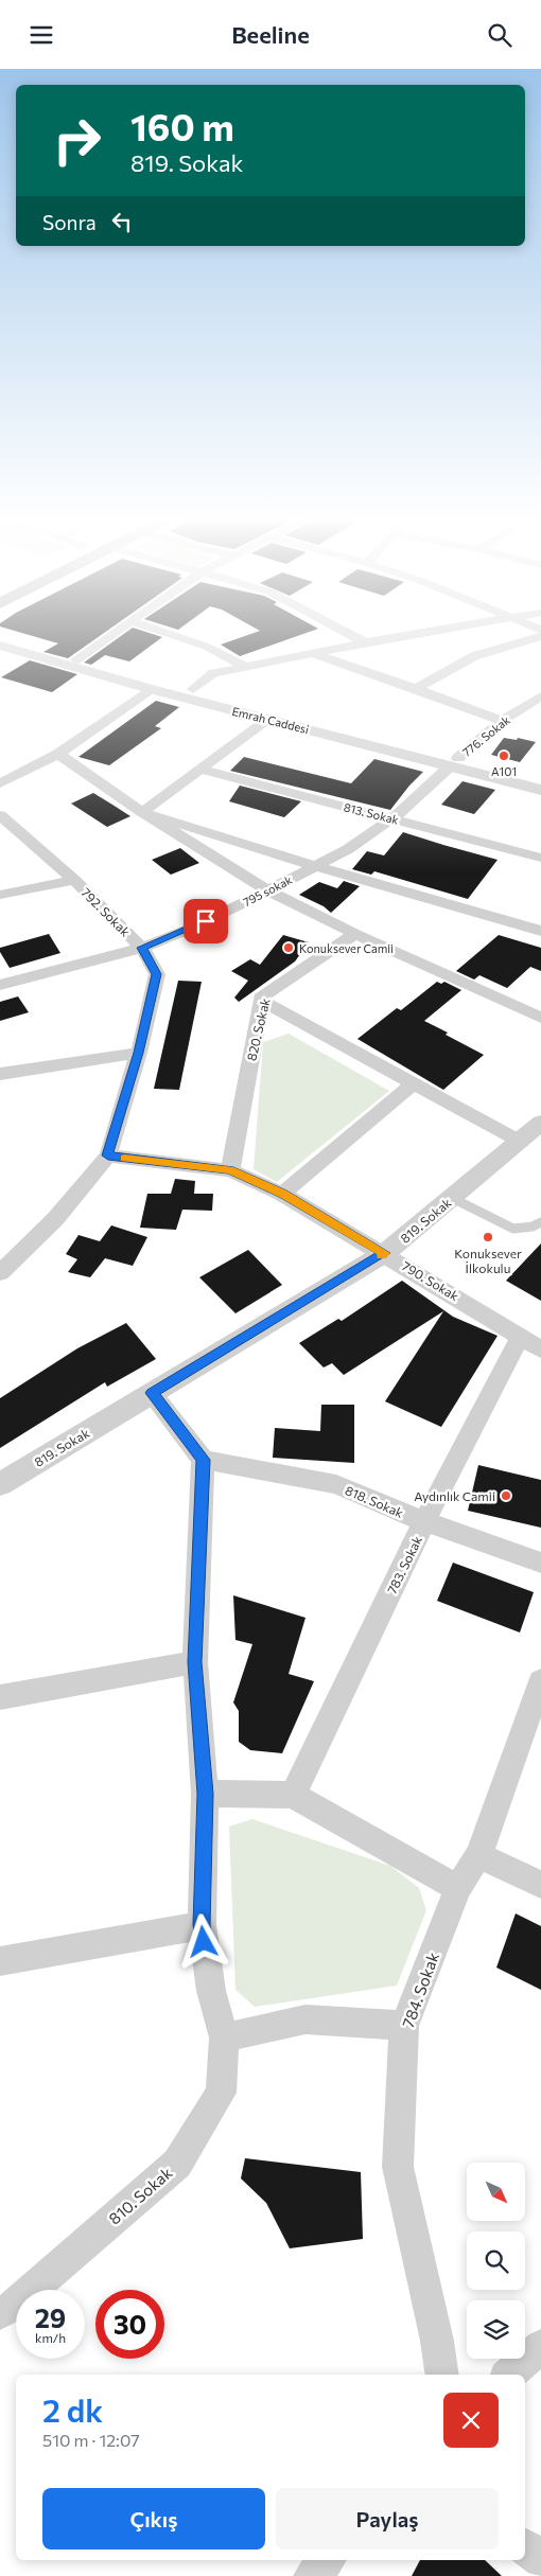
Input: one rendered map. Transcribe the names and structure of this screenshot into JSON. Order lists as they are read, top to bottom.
{
  "streets": {
    "street": [
      "Emrah Caddesi",
      "776. Sokak",
      "813. Sokak",
      "795 sokak",
      "792. Sokak",
      "820. Sokak",
      "819. Sokak",
      "790. Sokak",
      "818. Sokak",
      "783. Sokak",
      "784. Sokak",
      "810. Sokak"
    ]
  },
  "crossings": [
    ["Emrah Caddesi", "776. Sokak"],
    ["Emrah Caddesi", "795 sokak"],
    ["776. Sokak", "795 sokak"],
    ["813. Sokak", "795 sokak"],
    ["795 sokak", "792. Sokak"],
    ["792. Sokak", "790. Sokak"],
    ["820. Sokak", "790. Sokak"],
    ["819. Sokak", "790. Sokak"],
    ["790. Sokak", "783. Sokak"],
    ["818. Sokak", "783. Sokak"],
    ["818. Sokak", "810. Sokak"]
  ],
  "places": [
    "A101",
    "Konuksever Camii",
    "Konuksever İlkokulu",
    "Aydınlık Camii"
  ],
  "north": "bottom right",
  "page": {
    "header": "Beeline",
    "turn": ["160 m", "819. Sokak"],
    "then": "Sonra",
    "speed": "29 km/h",
    "limit": "30",
    "heading": ["2 dk", "510 m · 12:07"],
    "buttons": ["Çıkış", "Paylaş"]
  }
}
